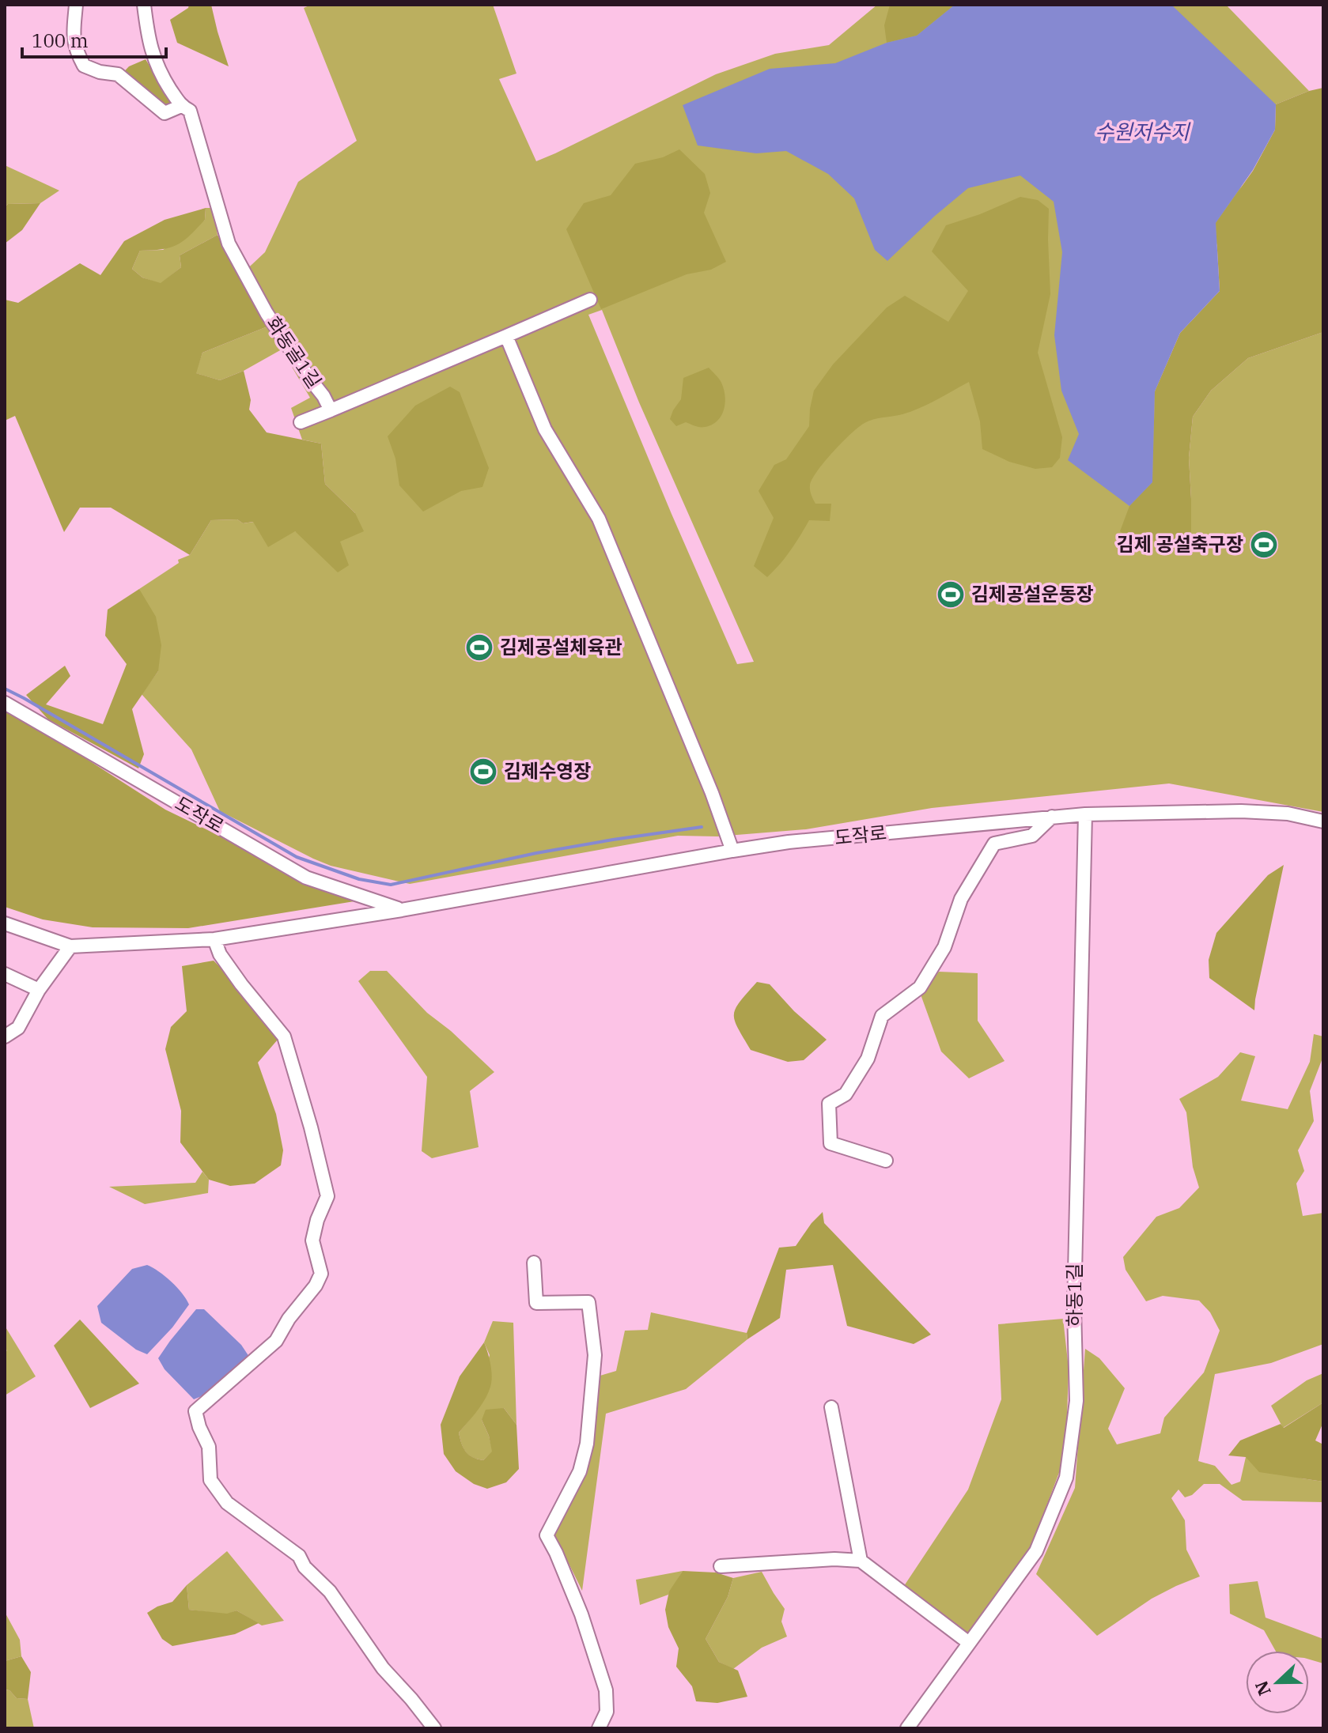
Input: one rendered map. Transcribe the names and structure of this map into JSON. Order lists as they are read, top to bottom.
{
  "streets": {
    "street": ["화동골1길", "도작로", "하동1길"]
  },
  "crossings": [
    ["도작로", "하동1길"]
  ],
  "water": ["수원저수지"],
  "places": {
    "sports": [
      "김제 공설축구장",
      "김제공설운동장",
      "김제공설체육관",
      "김제수영장"
    ]
  },
  "scale_bar": "100 m",
  "north": "left"
}
